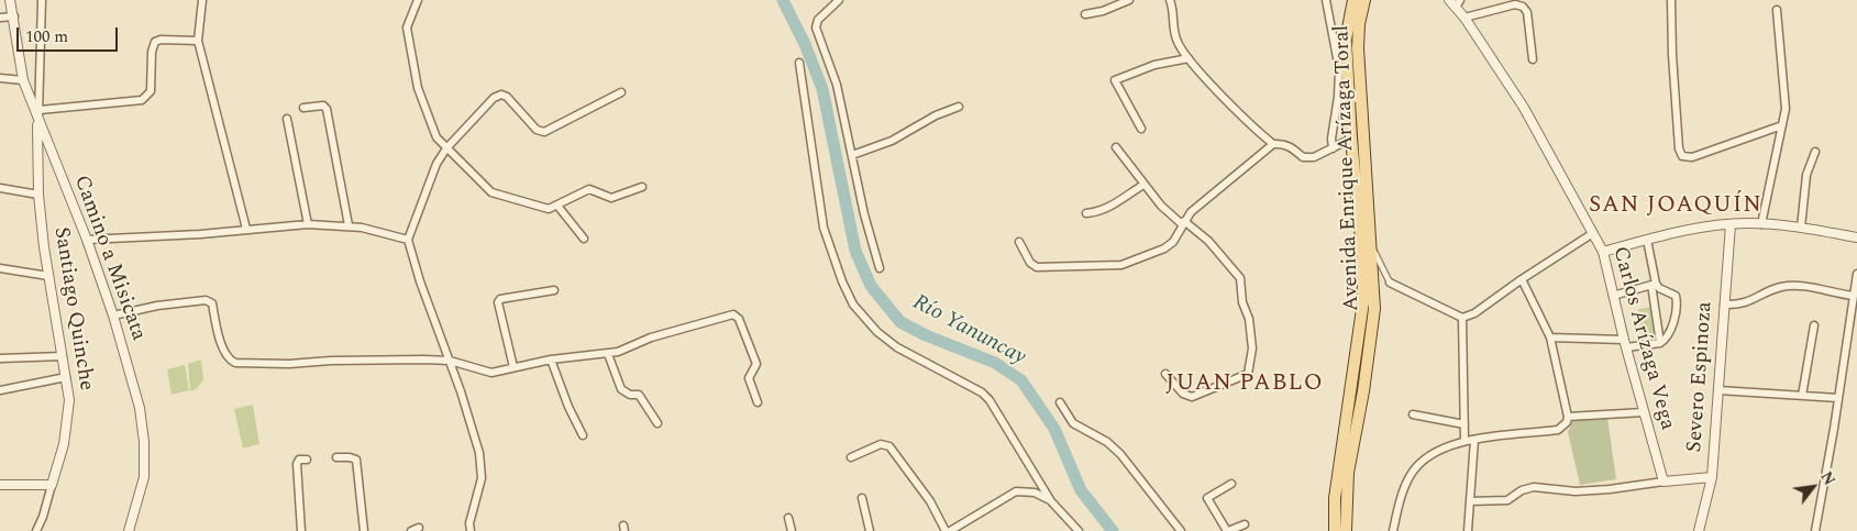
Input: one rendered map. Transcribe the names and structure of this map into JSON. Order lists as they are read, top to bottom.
{
  "streets": {
    "main road": ["Avenida Enrique Arízaga Toral"],
    "street": [
      "Camino a Misicata",
      "Santiago Quinche",
      "Carlos Arízaga Vega",
      "Severo Espinoza"
    ]
  },
  "crossings": [
    ["Camino a Misicata", "Santiago Quinche"]
  ],
  "districts": ["SAN JOAQUÍN", "JUAN PABLO"],
  "water": ["Río Yanuncay"],
  "scale_bar": "100 m",
  "north": "top right"
}
